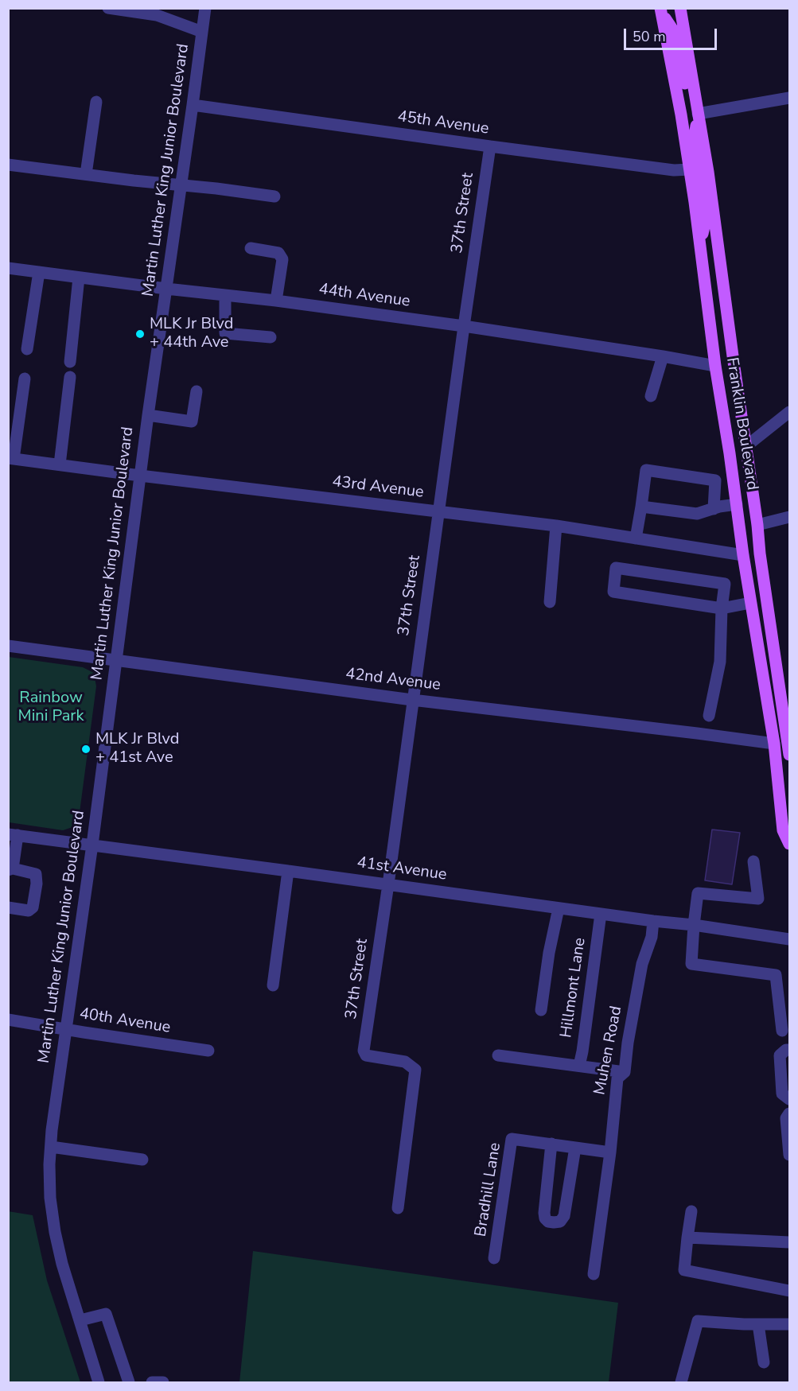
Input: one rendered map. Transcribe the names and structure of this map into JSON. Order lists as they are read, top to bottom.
{
  "streets": {
    "main road": ["Franklin Boulevard"],
    "street": [
      "45th Avenue",
      "Martin Luther King Junior Boulevard",
      "37th Street",
      "44th Avenue",
      "43rd Avenue",
      "42nd Avenue",
      "41st Avenue",
      "Hillmont Lane",
      "40th Avenue",
      "Muhen Road",
      "Bradhill Lane"
    ]
  },
  "crossings": [
    ["45th Avenue", "Martin Luther King Junior Boulevard"],
    ["45th Avenue", "37th Street"],
    ["45th Avenue", "Franklin Boulevard"],
    ["Martin Luther King Junior Boulevard", "44th Avenue"],
    ["Martin Luther King Junior Boulevard", "43rd Avenue"],
    ["Martin Luther King Junior Boulevard", "42nd Avenue"],
    ["Martin Luther King Junior Boulevard", "41st Avenue"],
    ["Martin Luther King Junior Boulevard", "40th Avenue"],
    ["37th Street", "44th Avenue"],
    ["37th Street", "43rd Avenue"],
    ["37th Street", "42nd Avenue"],
    ["37th Street", "41st Avenue"],
    ["44th Avenue", "Franklin Boulevard"],
    ["Franklin Boulevard", "43rd Avenue"],
    ["Franklin Boulevard", "42nd Avenue"],
    ["41st Avenue", "Hillmont Lane"],
    ["41st Avenue", "Muhen Road"],
    ["Muhen Road", "Bradhill Lane"]
  ],
  "parks": ["Rainbow Mini Park"],
  "places": ["MLK Jr Blvd + 44th Ave", "MLK Jr Blvd + 41st Ave"],
  "scale_bar": "50 m"
}
